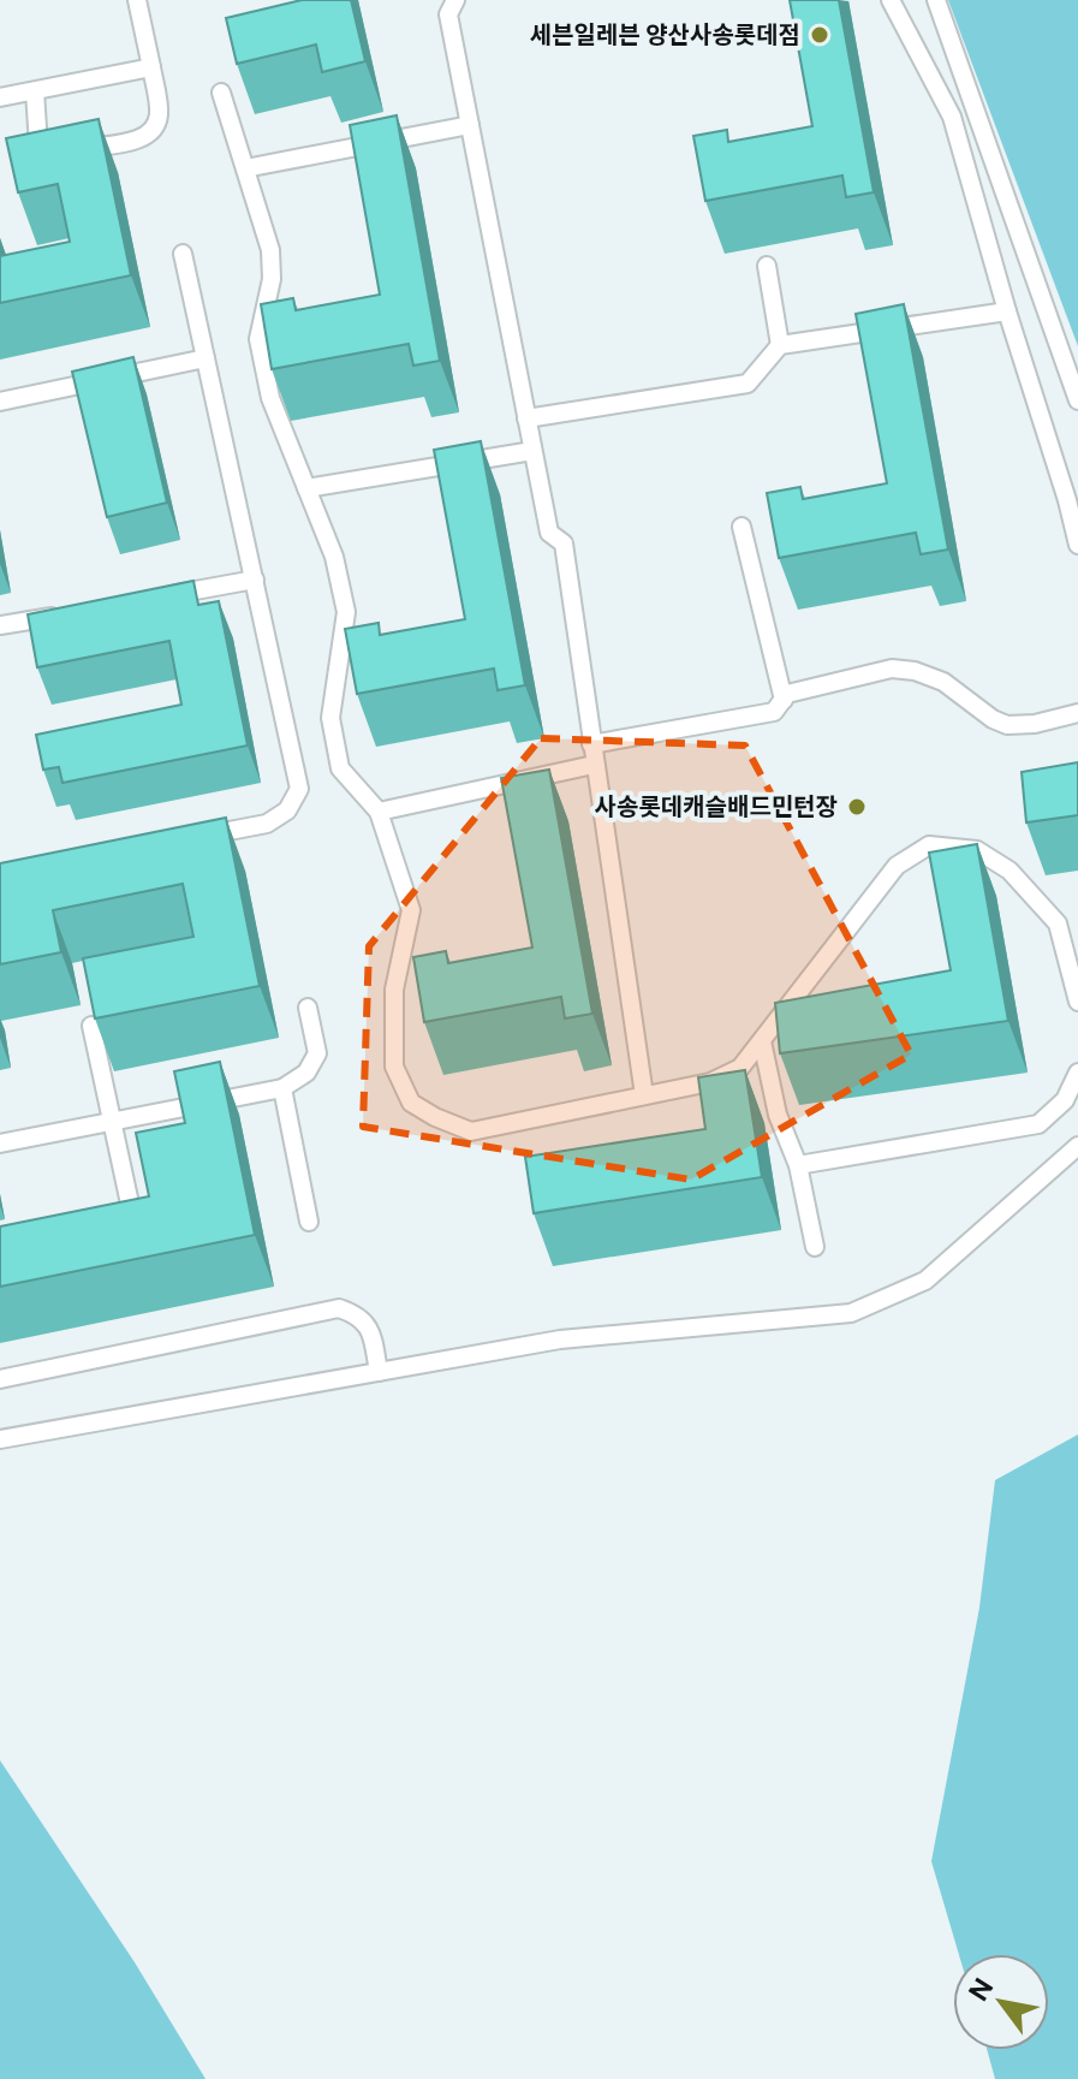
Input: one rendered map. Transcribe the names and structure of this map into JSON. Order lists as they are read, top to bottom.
{
  "places": ["세븐일레븐 양산사송롯데점", "사송롯데캐슬배드민턴장"],
  "north": "top left"
}
